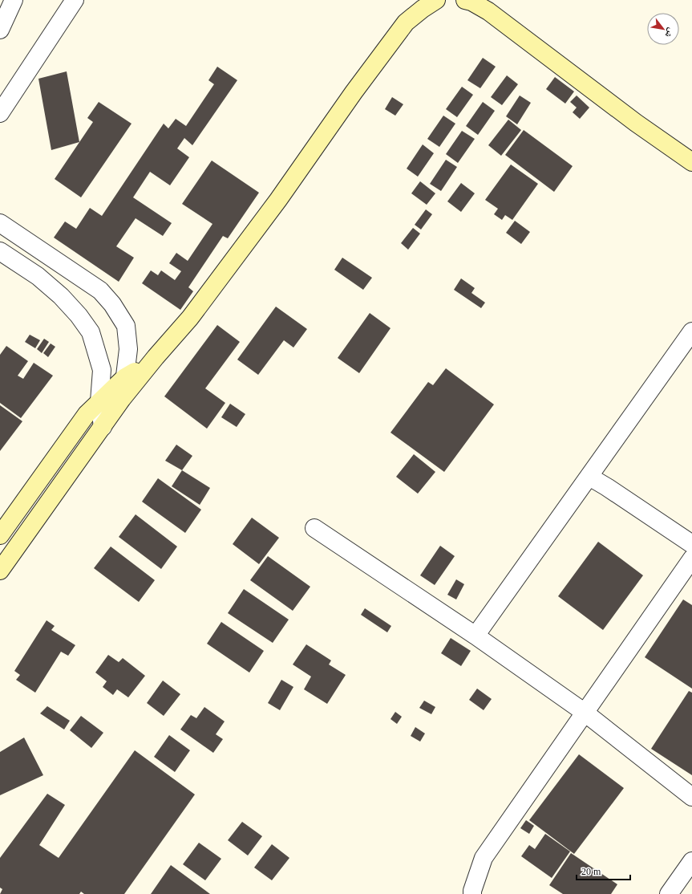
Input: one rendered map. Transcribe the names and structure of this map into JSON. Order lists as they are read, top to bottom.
{
  "scale_bar": "20 m",
  "north": "bottom right"
}
